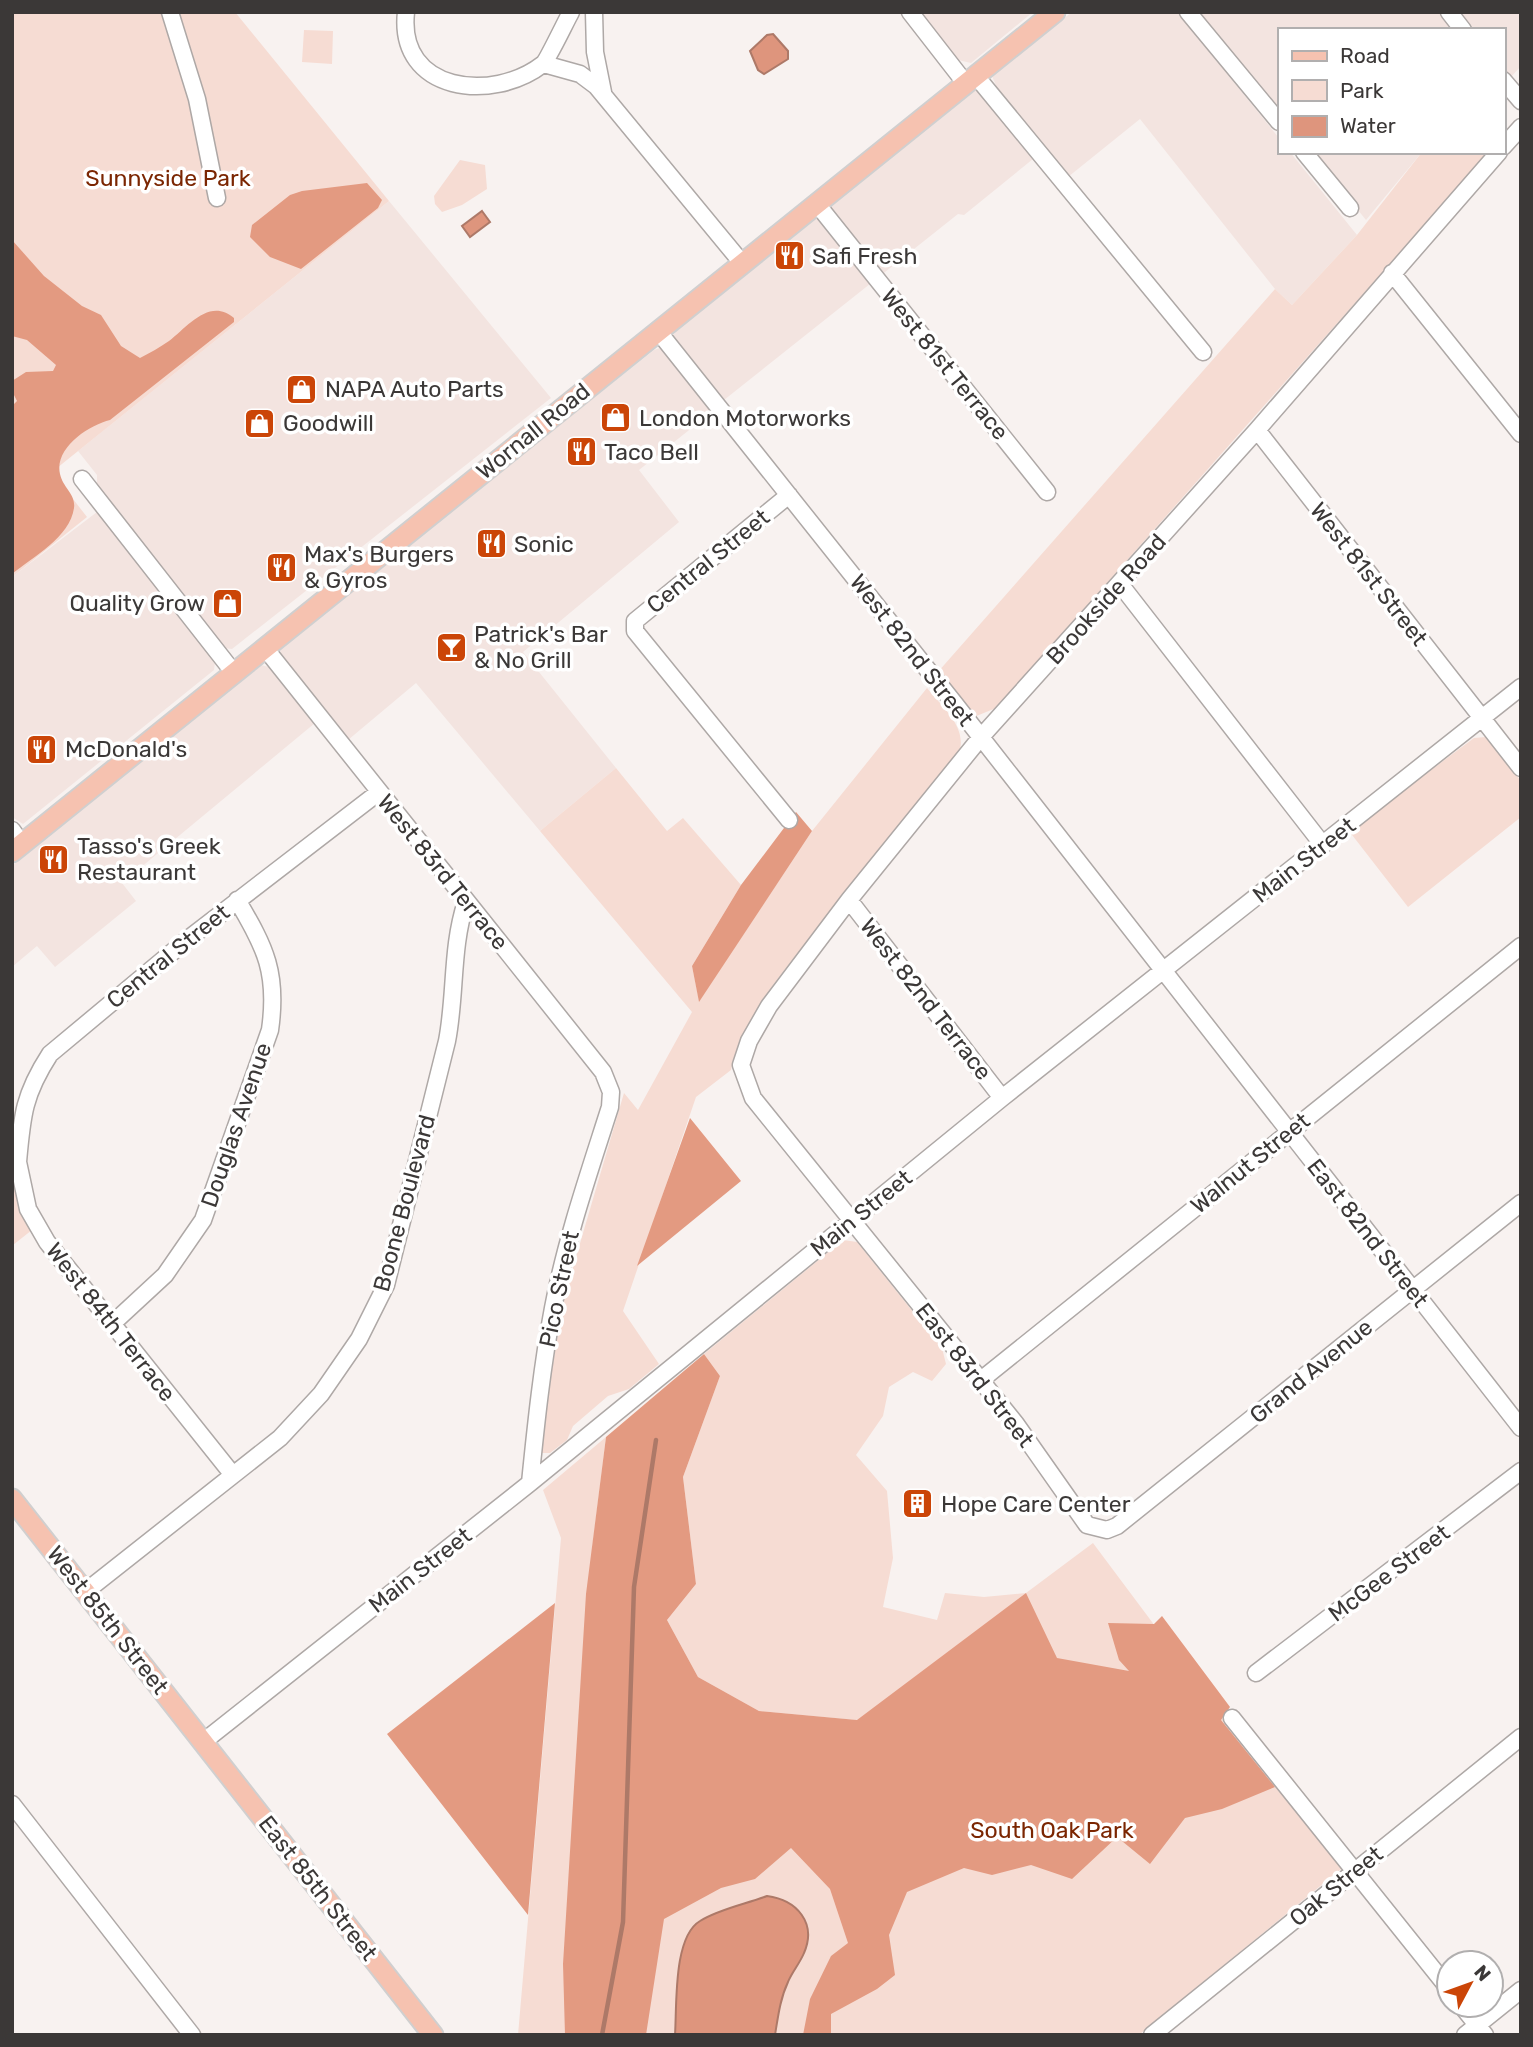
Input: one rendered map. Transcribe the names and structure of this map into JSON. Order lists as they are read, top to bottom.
{
  "streets": {
    "main road": ["Wornall Road", "West 85th Street", "East 85th Street"],
    "street": [
      "West 81st Terrace",
      "Central Street",
      "West 81st Street",
      "Brookside Road",
      "West 82nd Street",
      "Main Street",
      "West 83rd Terrace",
      "West 82nd Terrace",
      "Douglas Avenue",
      "Walnut Street",
      "Boone Boulevard",
      "East 82nd Street",
      "Pico Street",
      "West 84th Terrace",
      "Grand Avenue",
      "East 83rd Street",
      "McGee Street",
      "Oak Street"
    ]
  },
  "crossings": [
    ["West 81st Terrace", "Wornall Road"],
    ["Wornall Road", "West 82nd Street"],
    ["Wornall Road", "West 83rd Terrace"],
    ["Central Street", "West 82nd Street"],
    ["Central Street", "West 83rd Terrace"],
    ["Central Street", "Douglas Avenue"],
    ["Central Street", "West 84th Terrace"],
    ["West 81st Street", "Brookside Road"],
    ["West 81st Street", "Main Street"],
    ["Brookside Road", "West 82nd Street"],
    ["Brookside Road", "West 82nd Terrace"],
    ["Brookside Road", "East 83rd Street"],
    ["West 82nd Street", "Main Street"],
    ["West 82nd Street", "East 82nd Street"],
    ["Main Street", "West 82nd Terrace"],
    ["Main Street", "East 82nd Street"],
    ["Main Street", "Pico Street"],
    ["Main Street", "East 83rd Street"],
    ["Main Street", "West 85th Street"],
    ["Main Street", "East 85th Street"],
    ["West 83rd Terrace", "Boone Boulevard"],
    ["West 83rd Terrace", "Pico Street"],
    ["Douglas Avenue", "West 84th Terrace"],
    ["Walnut Street", "East 82nd Street"],
    ["Walnut Street", "East 83rd Street"],
    ["Boone Boulevard", "West 84th Terrace"],
    ["Boone Boulevard", "West 85th Street"],
    ["East 82nd Street", "Grand Avenue"],
    ["Grand Avenue", "East 83rd Street"],
    ["West 85th Street", "East 85th Street"]
  ],
  "parks": ["Sunnyside Park", "South Oak Park"],
  "places": {
    "restaurant": [
      "Safi Fresh",
      "Taco Bell",
      "Sonic",
      "Max's Burgers & Gyros",
      "McDonald's",
      "Tasso's Greek Restaurant"
    ],
    "shop": [
      "NAPA Auto Parts",
      "London Motorworks",
      "Goodwill",
      "Quality Grow"
    ],
    "bar": ["Patrick's Bar & No Grill"],
    "building": ["Hope Care Center"]
  },
  "legend": ["Road", "Park", "Water"],
  "north": "top right"
}
